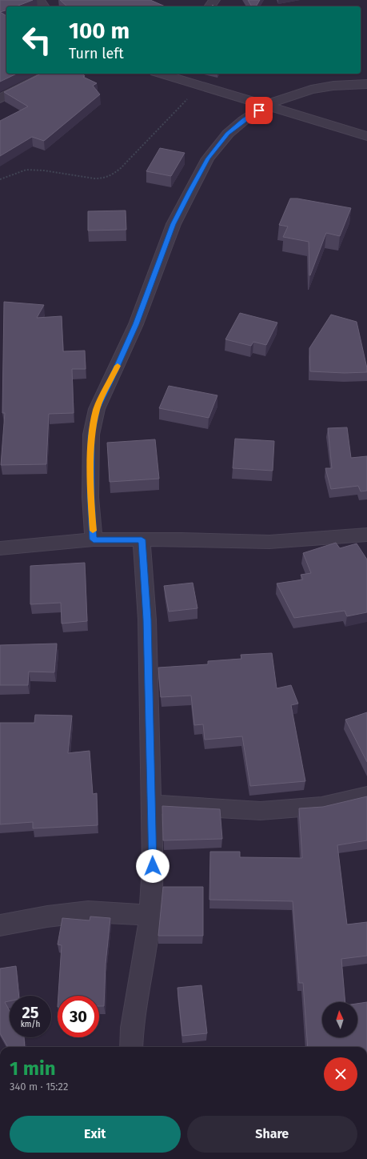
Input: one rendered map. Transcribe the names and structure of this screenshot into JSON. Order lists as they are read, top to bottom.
{
  "north": "top",
  "page": {
    "turn": ["100 m", "Turn left"],
    "speed": "25 km/h",
    "limit": "30",
    "heading": ["1 min", "340 m · 15:22"],
    "buttons": ["Exit", "Share"]
  }
}
